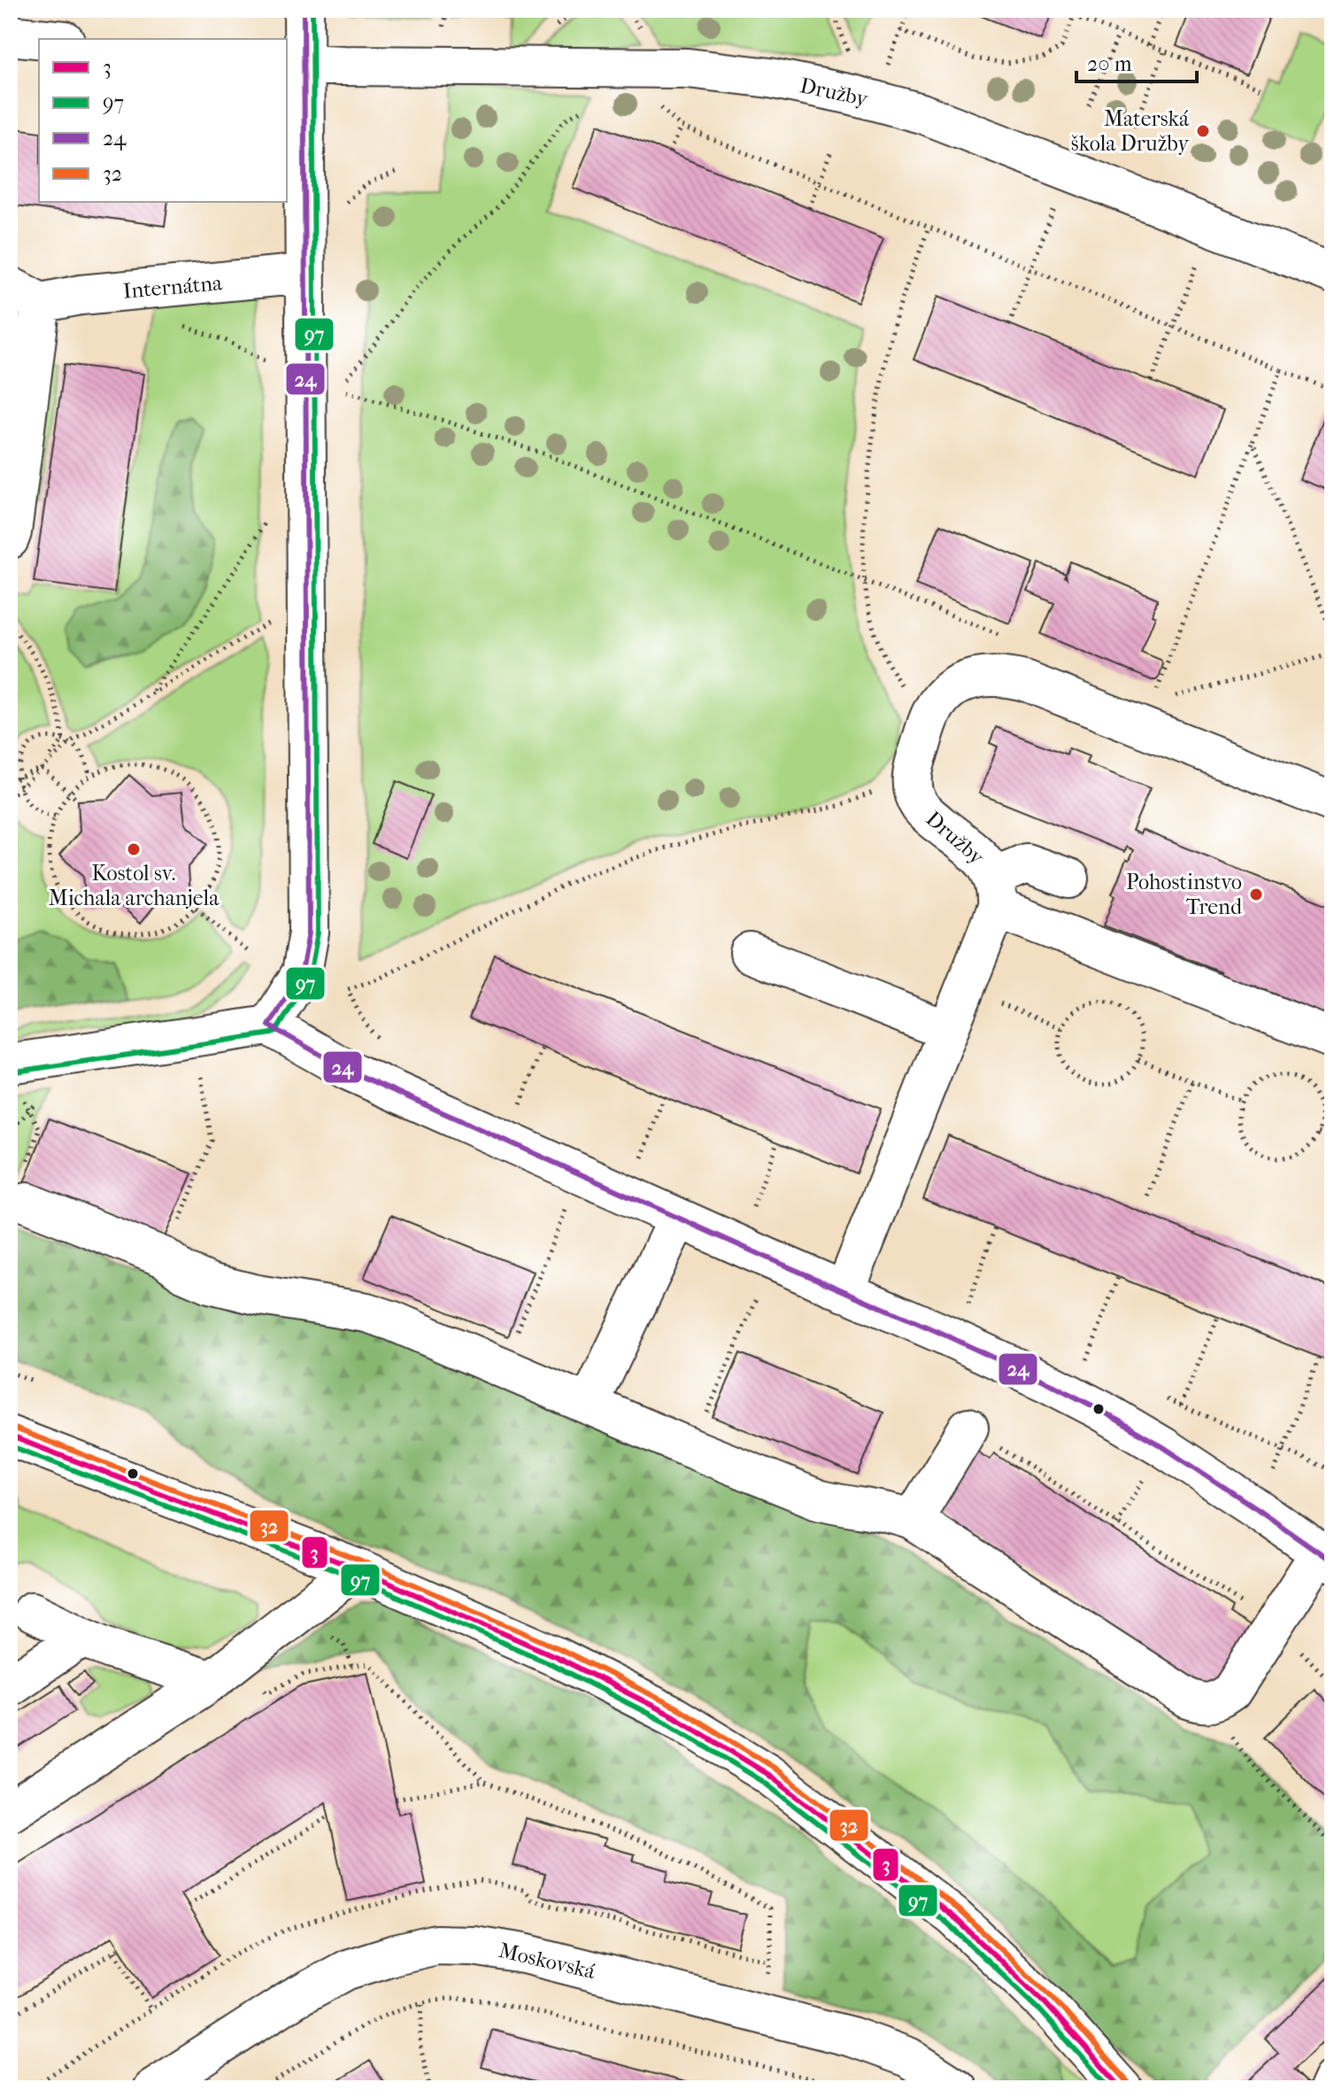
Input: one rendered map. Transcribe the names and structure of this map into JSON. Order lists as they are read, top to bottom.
{
  "streets": {
    "street": ["Družby", "Internátna", "Moskovská"]
  },
  "places": ["Materská škola Družby", "Kostol sv. Michala archanjela", "Pohostinstvo Trend"],
  "lines": [
    "transit line 97",
    "transit line 24",
    "transit line 32",
    "transit line 3"
  ],
  "legend": [
    "3",
    "97",
    "24",
    "32"
  ],
  "scale_bar": "20 m"
}
